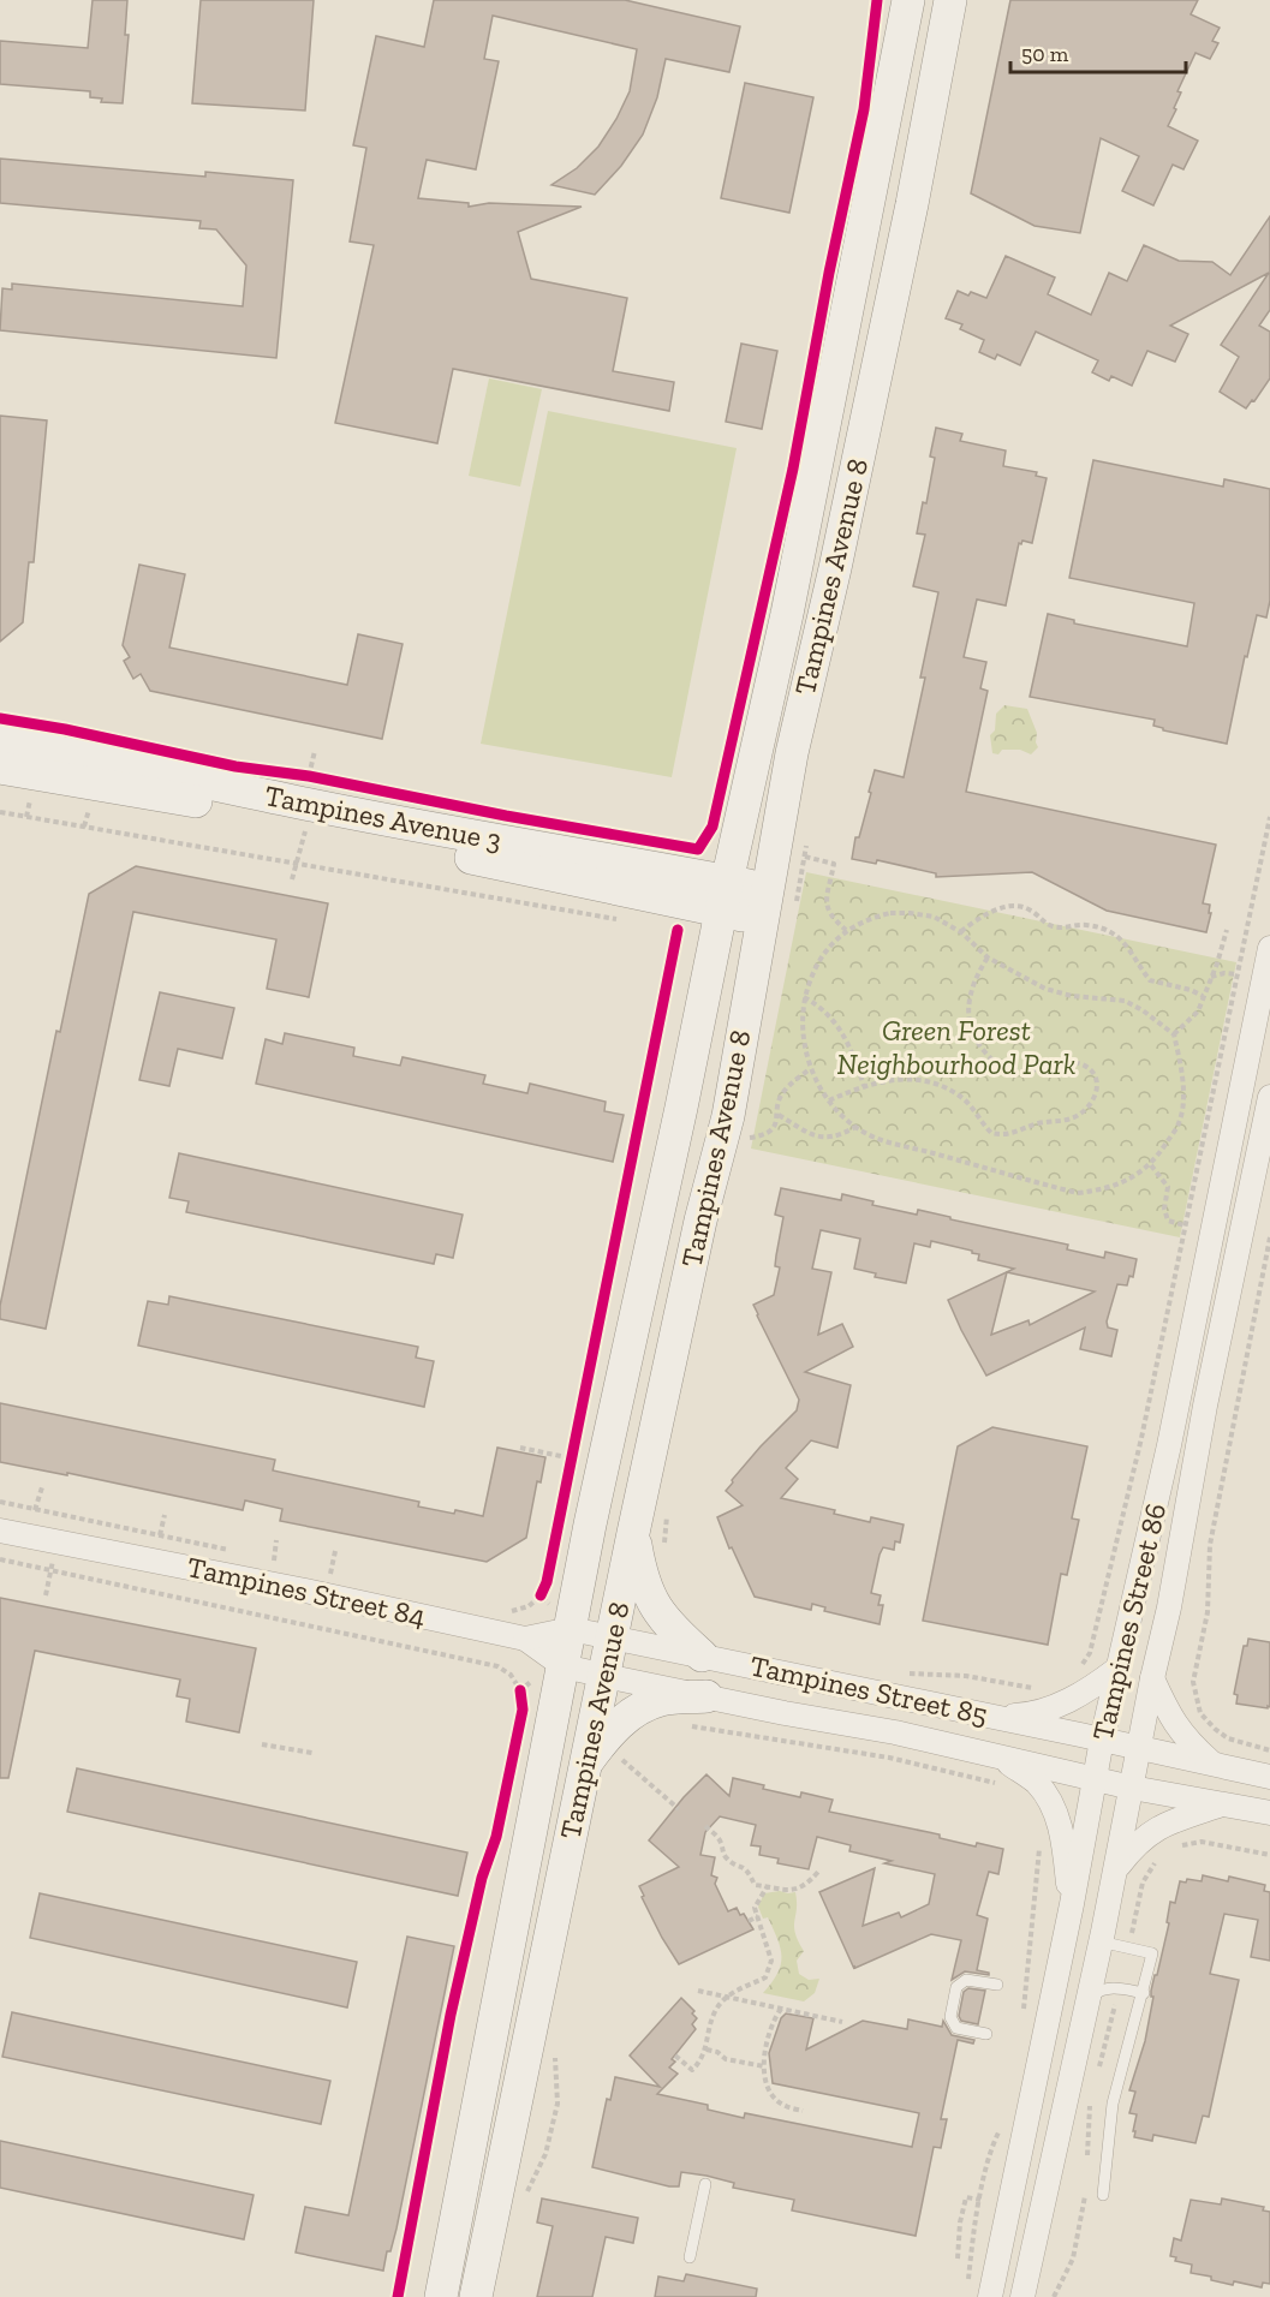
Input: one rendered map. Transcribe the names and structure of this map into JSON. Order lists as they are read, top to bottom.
{
  "streets": {
    "street": [
      "Tampines Avenue 8",
      "Tampines Avenue 3",
      "Tampines Street 84",
      "Tampines Street 86",
      "Tampines Street 85"
    ]
  },
  "crossings": [
    ["Tampines Avenue 8", "Tampines Avenue 3"],
    ["Tampines Avenue 8", "Tampines Street 84"],
    ["Tampines Avenue 8", "Tampines Street 85"],
    ["Tampines Street 84", "Tampines Street 85"],
    ["Tampines Street 86", "Tampines Street 85"]
  ],
  "parks": ["Green Forest Neighbourhood Park"],
  "scale_bar": "50 m"
}
